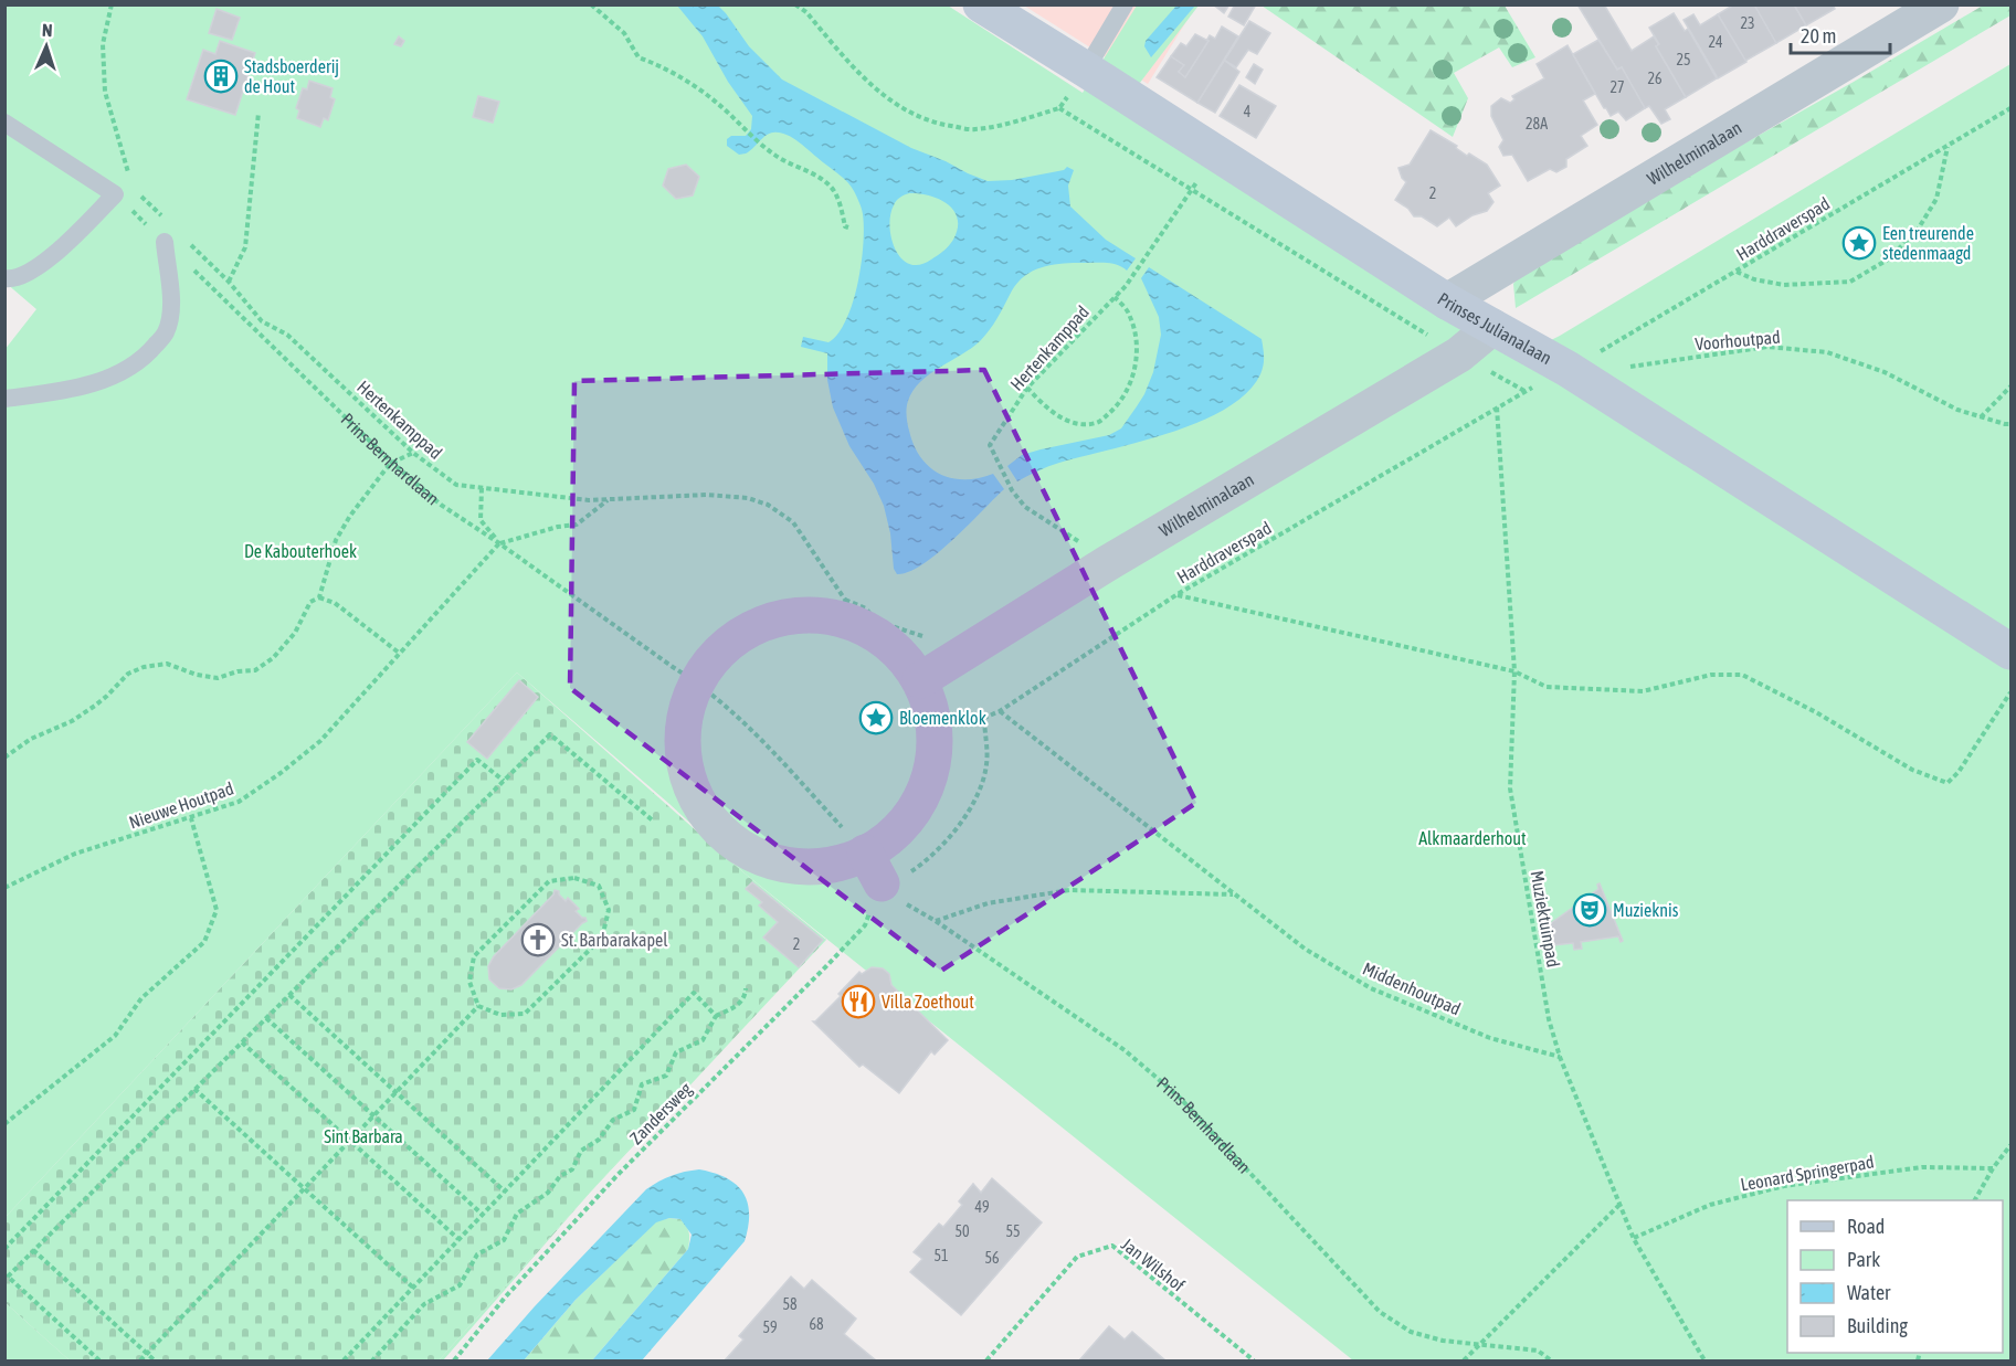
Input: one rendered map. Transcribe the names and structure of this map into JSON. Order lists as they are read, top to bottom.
{
  "streets": {
    "street": ["Wilhelminalaan", "Prinses Julianalaan"],
    "path": [
      "Harddraverspad",
      "Voorhoutpad",
      "Hertenkamppad",
      "Prins Bernhardlaan",
      "Nieuwe Houtpad",
      "Muziektuinpad",
      "Middenhoutpad",
      "Zandersweg",
      "Leonard Springerpad",
      "Jan Wilshof"
    ]
  },
  "crossings": [
    ["Wilhelminalaan", "Prinses Julianalaan"],
    ["Wilhelminalaan", "Hertenkamppad"],
    ["Harddraverspad", "Prinses Julianalaan"],
    ["Harddraverspad", "Muziektuinpad"],
    ["Harddraverspad", "Middenhoutpad"],
    ["Harddraverspad", "Zandersweg"],
    ["Prins Bernhardlaan", "Nieuwe Houtpad"],
    ["Prins Bernhardlaan", "Zandersweg"],
    ["Muziektuinpad", "Middenhoutpad"],
    ["Muziektuinpad", "Leonard Springerpad"]
  ],
  "parks": ["De Kabouterhoek", "Alkmaarderhout", "Sint Barbara"],
  "places": {
    "building": ["Stadsboerderij de Hout"],
    "place": ["Een treurende stedenmaagd", "Bloemenklok"],
    "theatre": ["Muzieknis"],
    "church": ["St. Barbarakapel"],
    "restaurant": ["Villa Zoethout"]
  },
  "house_numbers": [
    "23",
    "24",
    "25",
    "26",
    "27",
    "4",
    "28A",
    "2",
    "2",
    "49",
    "50",
    "55",
    "51",
    "56",
    "58",
    "68",
    "59"
  ],
  "legend": [
    "Road",
    "Park",
    "Water",
    "Building"
  ],
  "scale_bar": "20 m",
  "north": "top"
}
